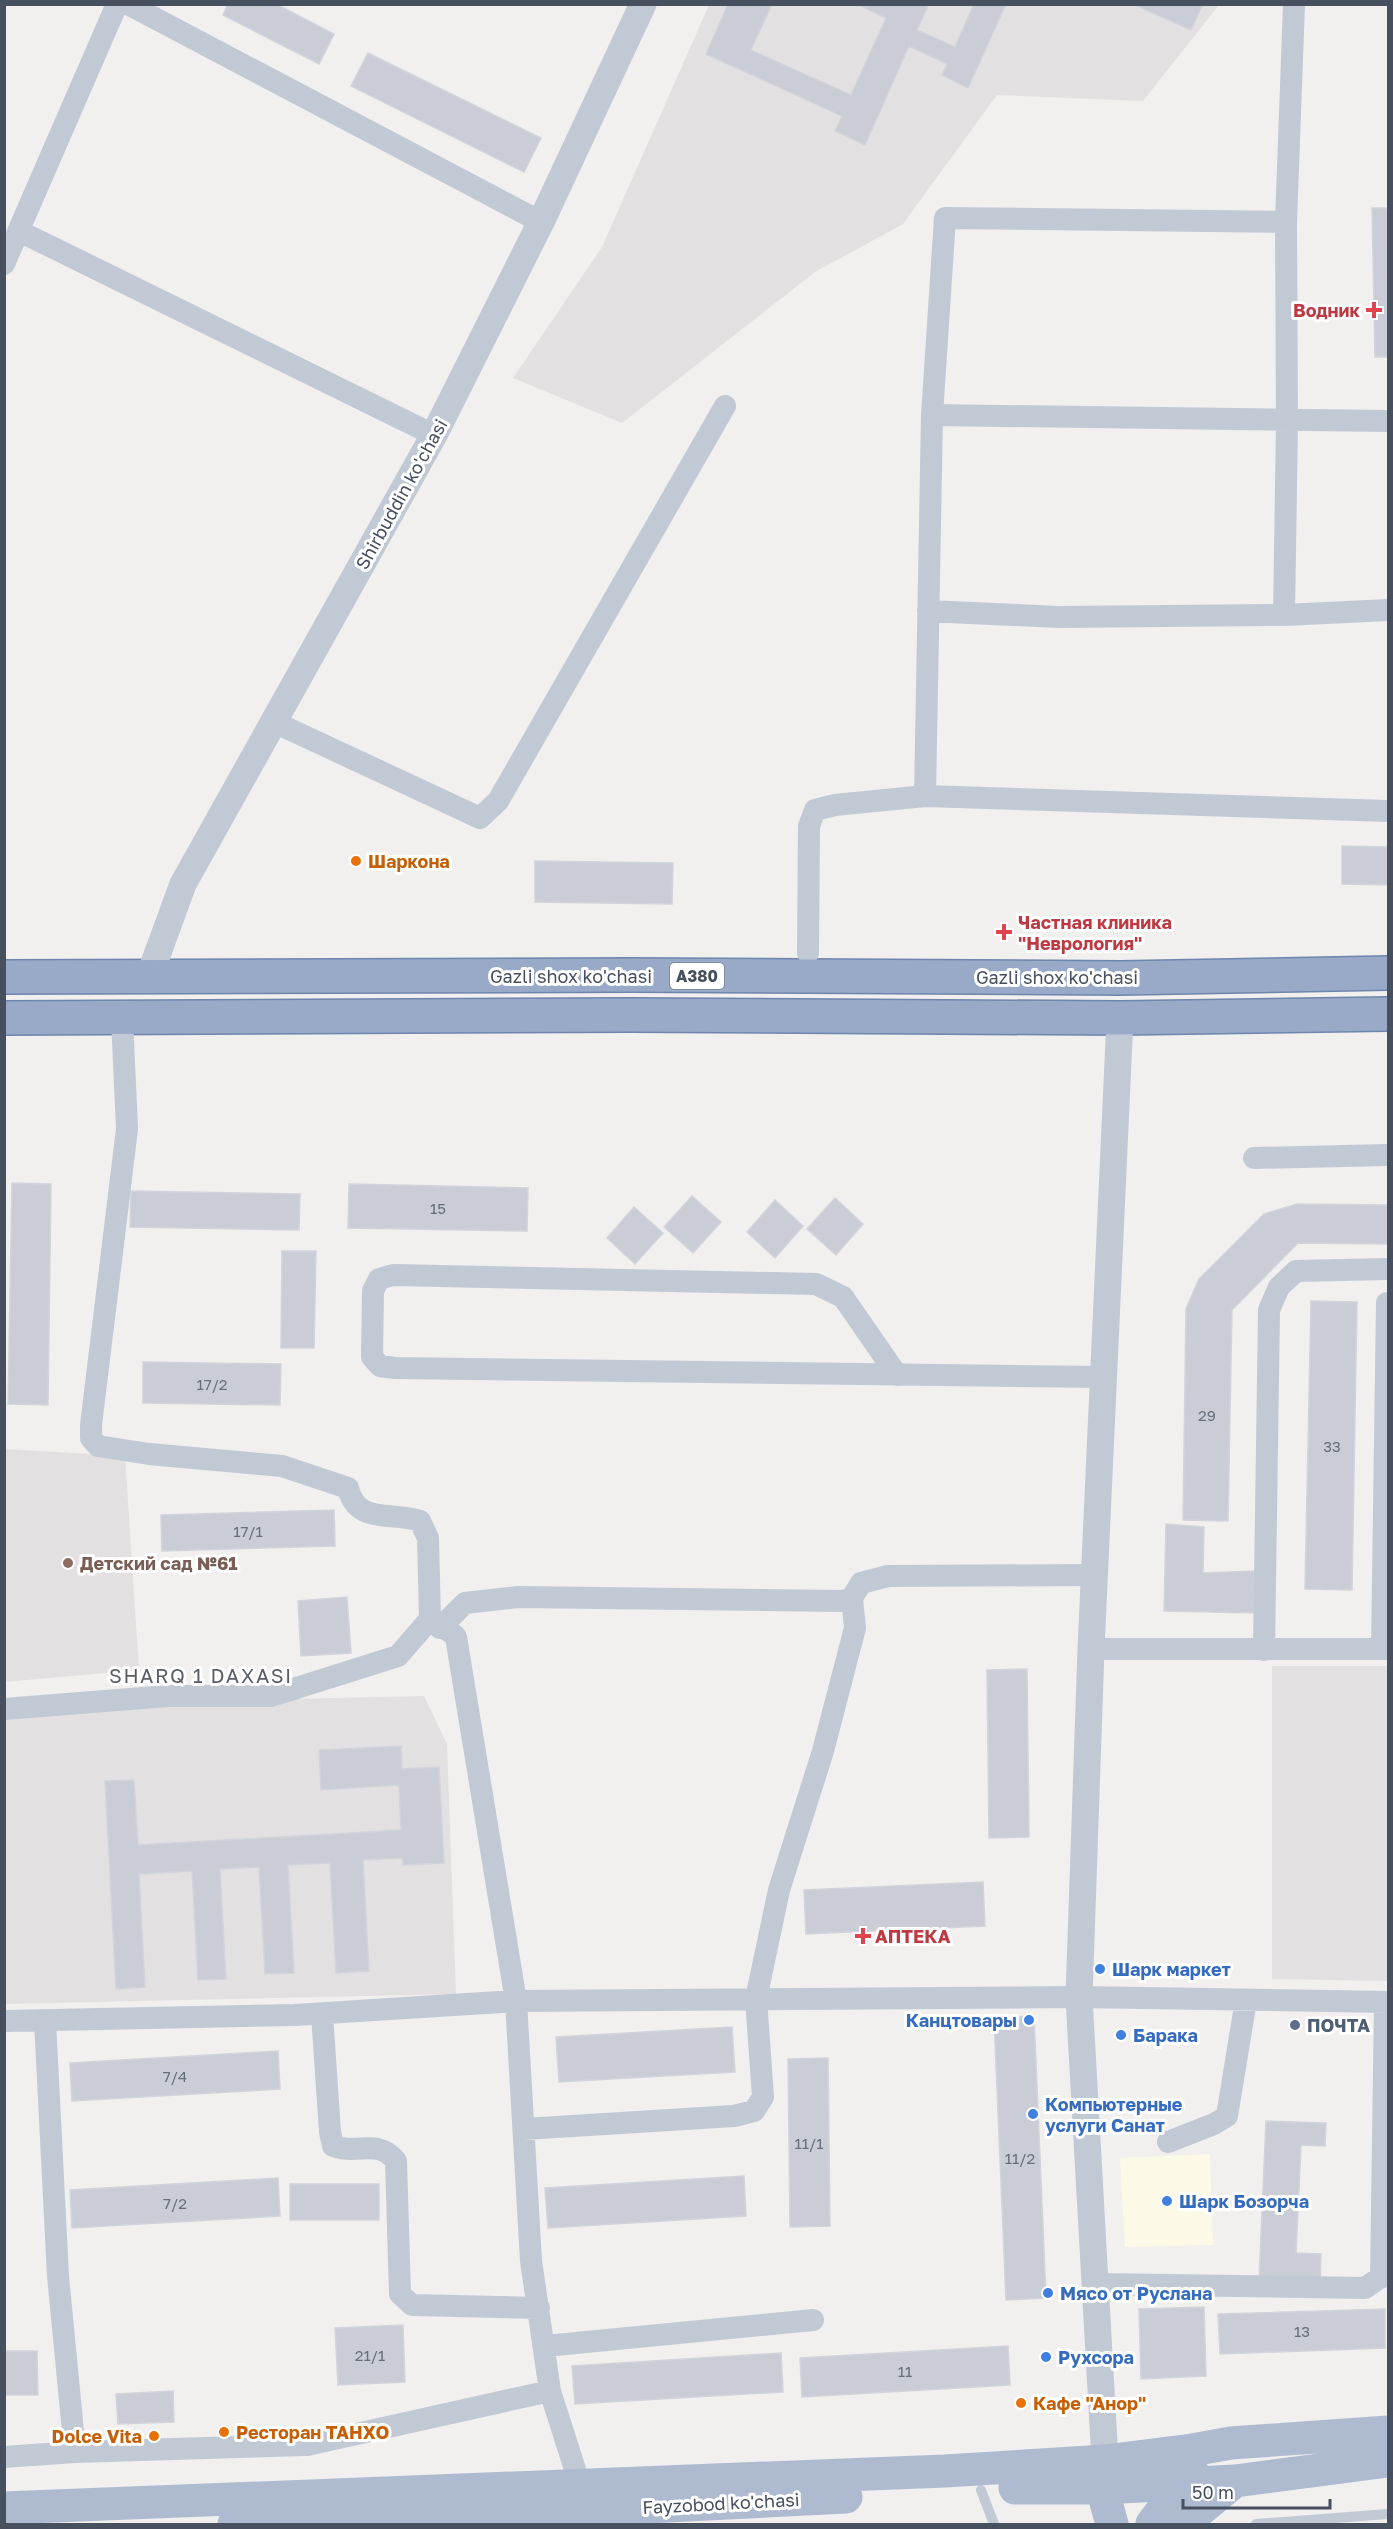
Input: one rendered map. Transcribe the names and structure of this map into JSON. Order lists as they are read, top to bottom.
{
  "streets": {
    "highway": ["Gazli shox ko'chasi", "A380"],
    "main road": ["Fayzobod ko'chasi"],
    "street": ["Shirbuddin ko'chasi"]
  },
  "crossings": [
    ["Shirbuddin ko'chasi", "Gazli shox ko'chasi"]
  ],
  "districts": ["SHARQ 1 DAXASI"],
  "places": {
    "health": ["Водник", "Частная клиника \"Неврология\"", "АПТЕКА"],
    "other": [
      "Шаркона",
      "Детский сад №61",
      "Шарк маркет",
      "Канцтовары",
      "ПОЧТА",
      "Барака",
      "Компьютерные услуги Санат",
      "Шарк Бозорча",
      "Мясо от Руслана",
      "Рухсора",
      "Кафе \"Анор\"",
      "Ресторан ТАНХО",
      "Dolce Vita"
    ]
  },
  "house_numbers": [
    "15",
    "17/2",
    "29",
    "33",
    "17/1",
    "7/4",
    "11/1",
    "11/2",
    "7/2",
    "13",
    "21/1",
    "11"
  ],
  "scale_bar": "50 m"
}
